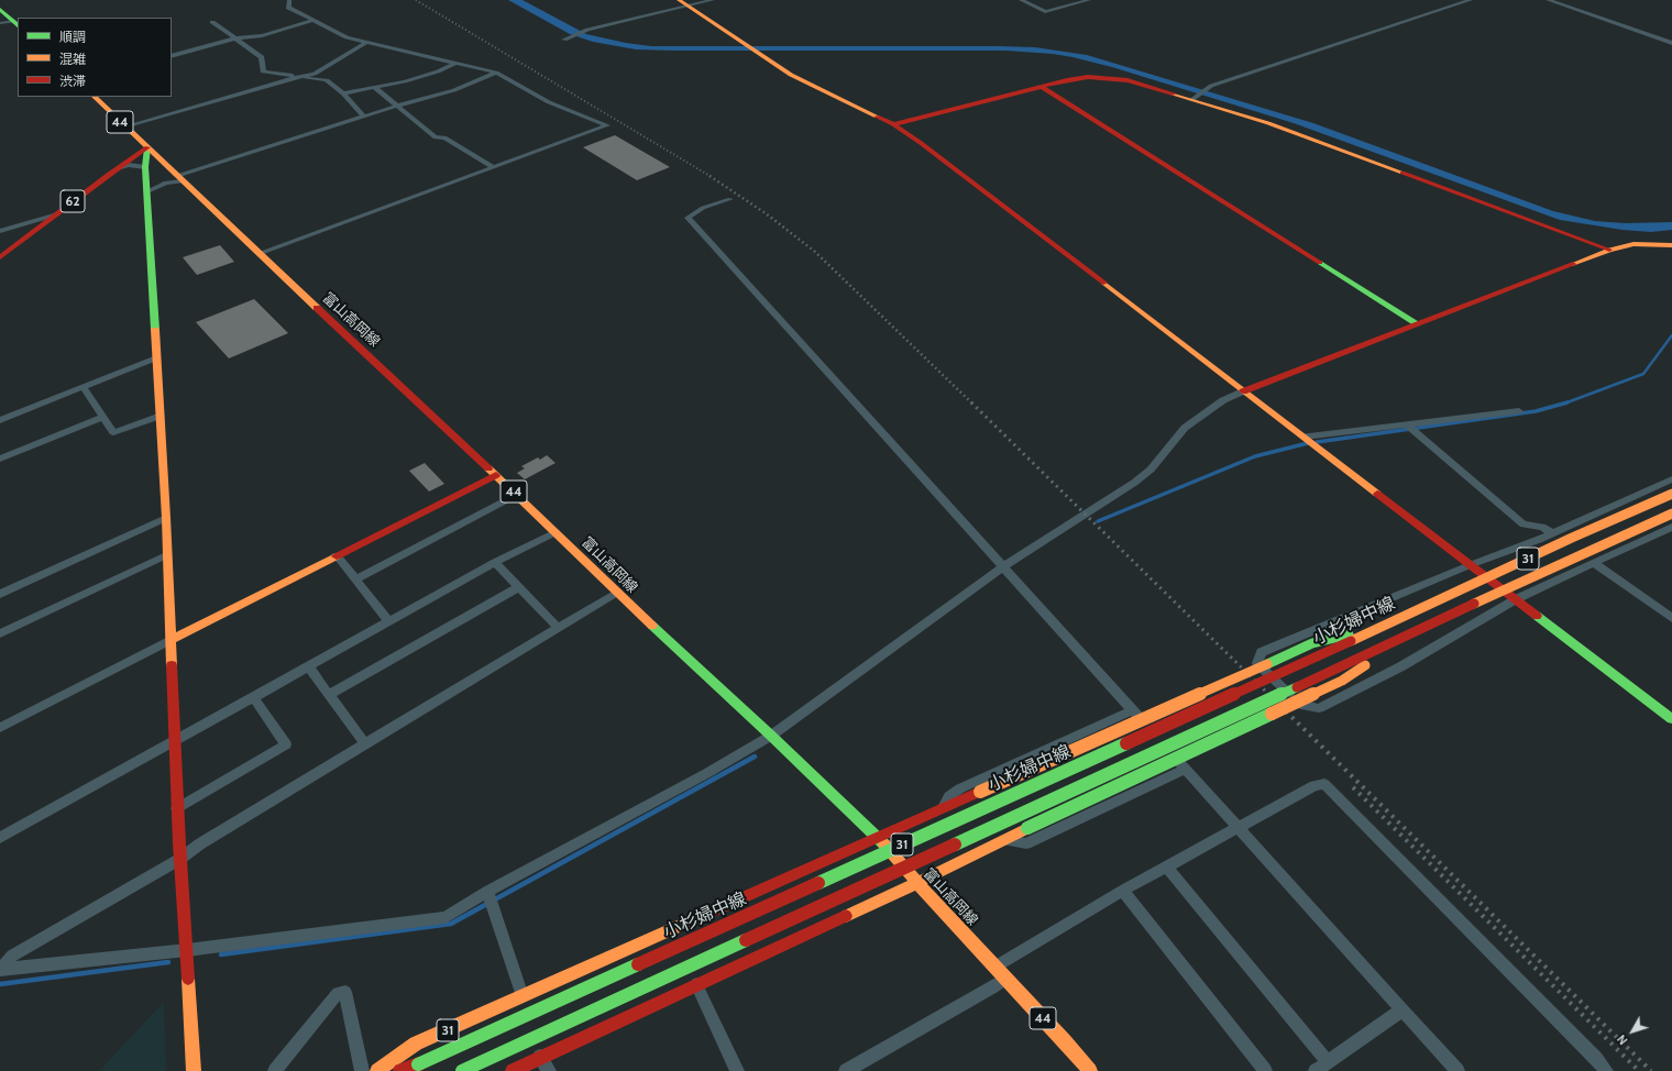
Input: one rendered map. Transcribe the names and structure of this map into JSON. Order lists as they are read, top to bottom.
{
  "streets": {
    "main road": [
      "44",
      "62",
      "富山高岡線",
      "31",
      "小杉婦中線"
    ]
  },
  "crossings": [
    ["62", "富山高岡線"],
    ["富山高岡線", "31"],
    ["31", "小杉婦中線"]
  ],
  "legend": ["順調", "混雑", "渋滞"],
  "north": "bottom left"
}
